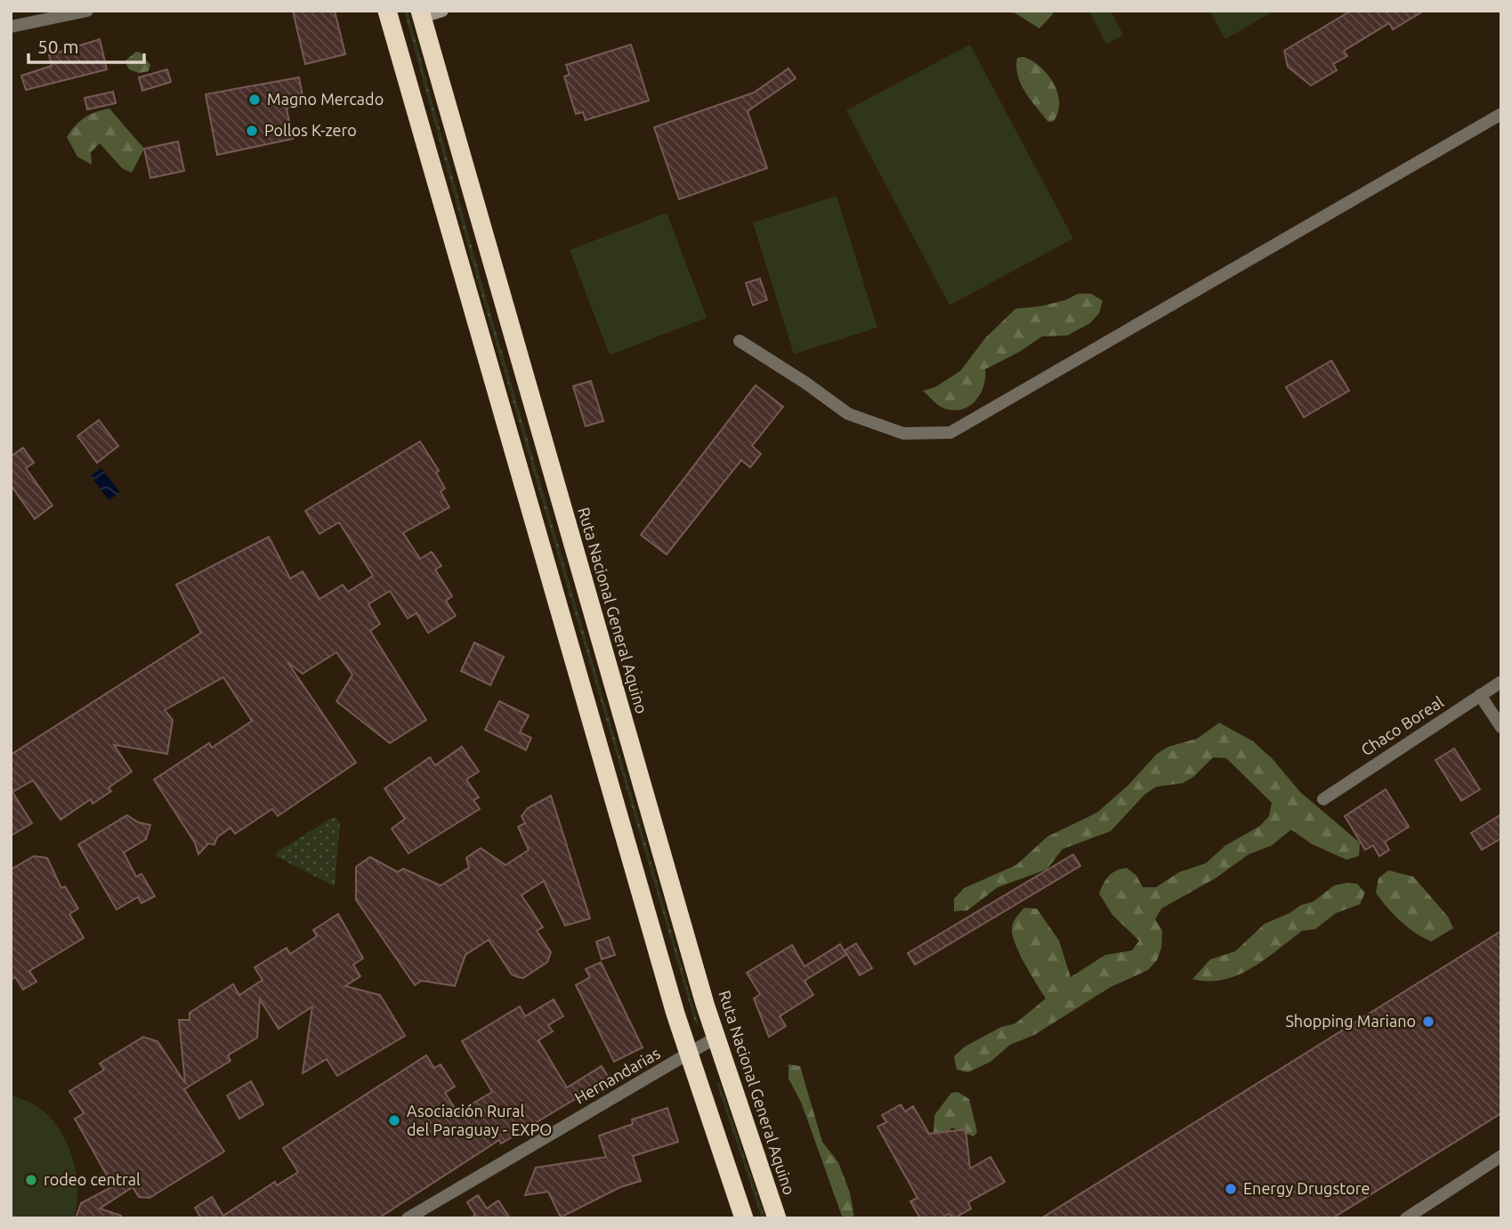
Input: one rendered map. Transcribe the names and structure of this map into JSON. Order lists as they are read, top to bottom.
{
  "streets": {
    "highway": ["Ruta Nacional General Aquino"],
    "street": ["Chaco Boreal", "Hernandarias"]
  },
  "crossings": [
    ["Ruta Nacional General Aquino", "Hernandarias"]
  ],
  "places": [
    "Magno Mercado",
    "Pollos K-zero",
    "Shopping Mariano",
    "Asociación Rural del Paraguay - EXPO",
    "rodeo central",
    "Energy Drugstore"
  ],
  "scale_bar": "50 m"
}
